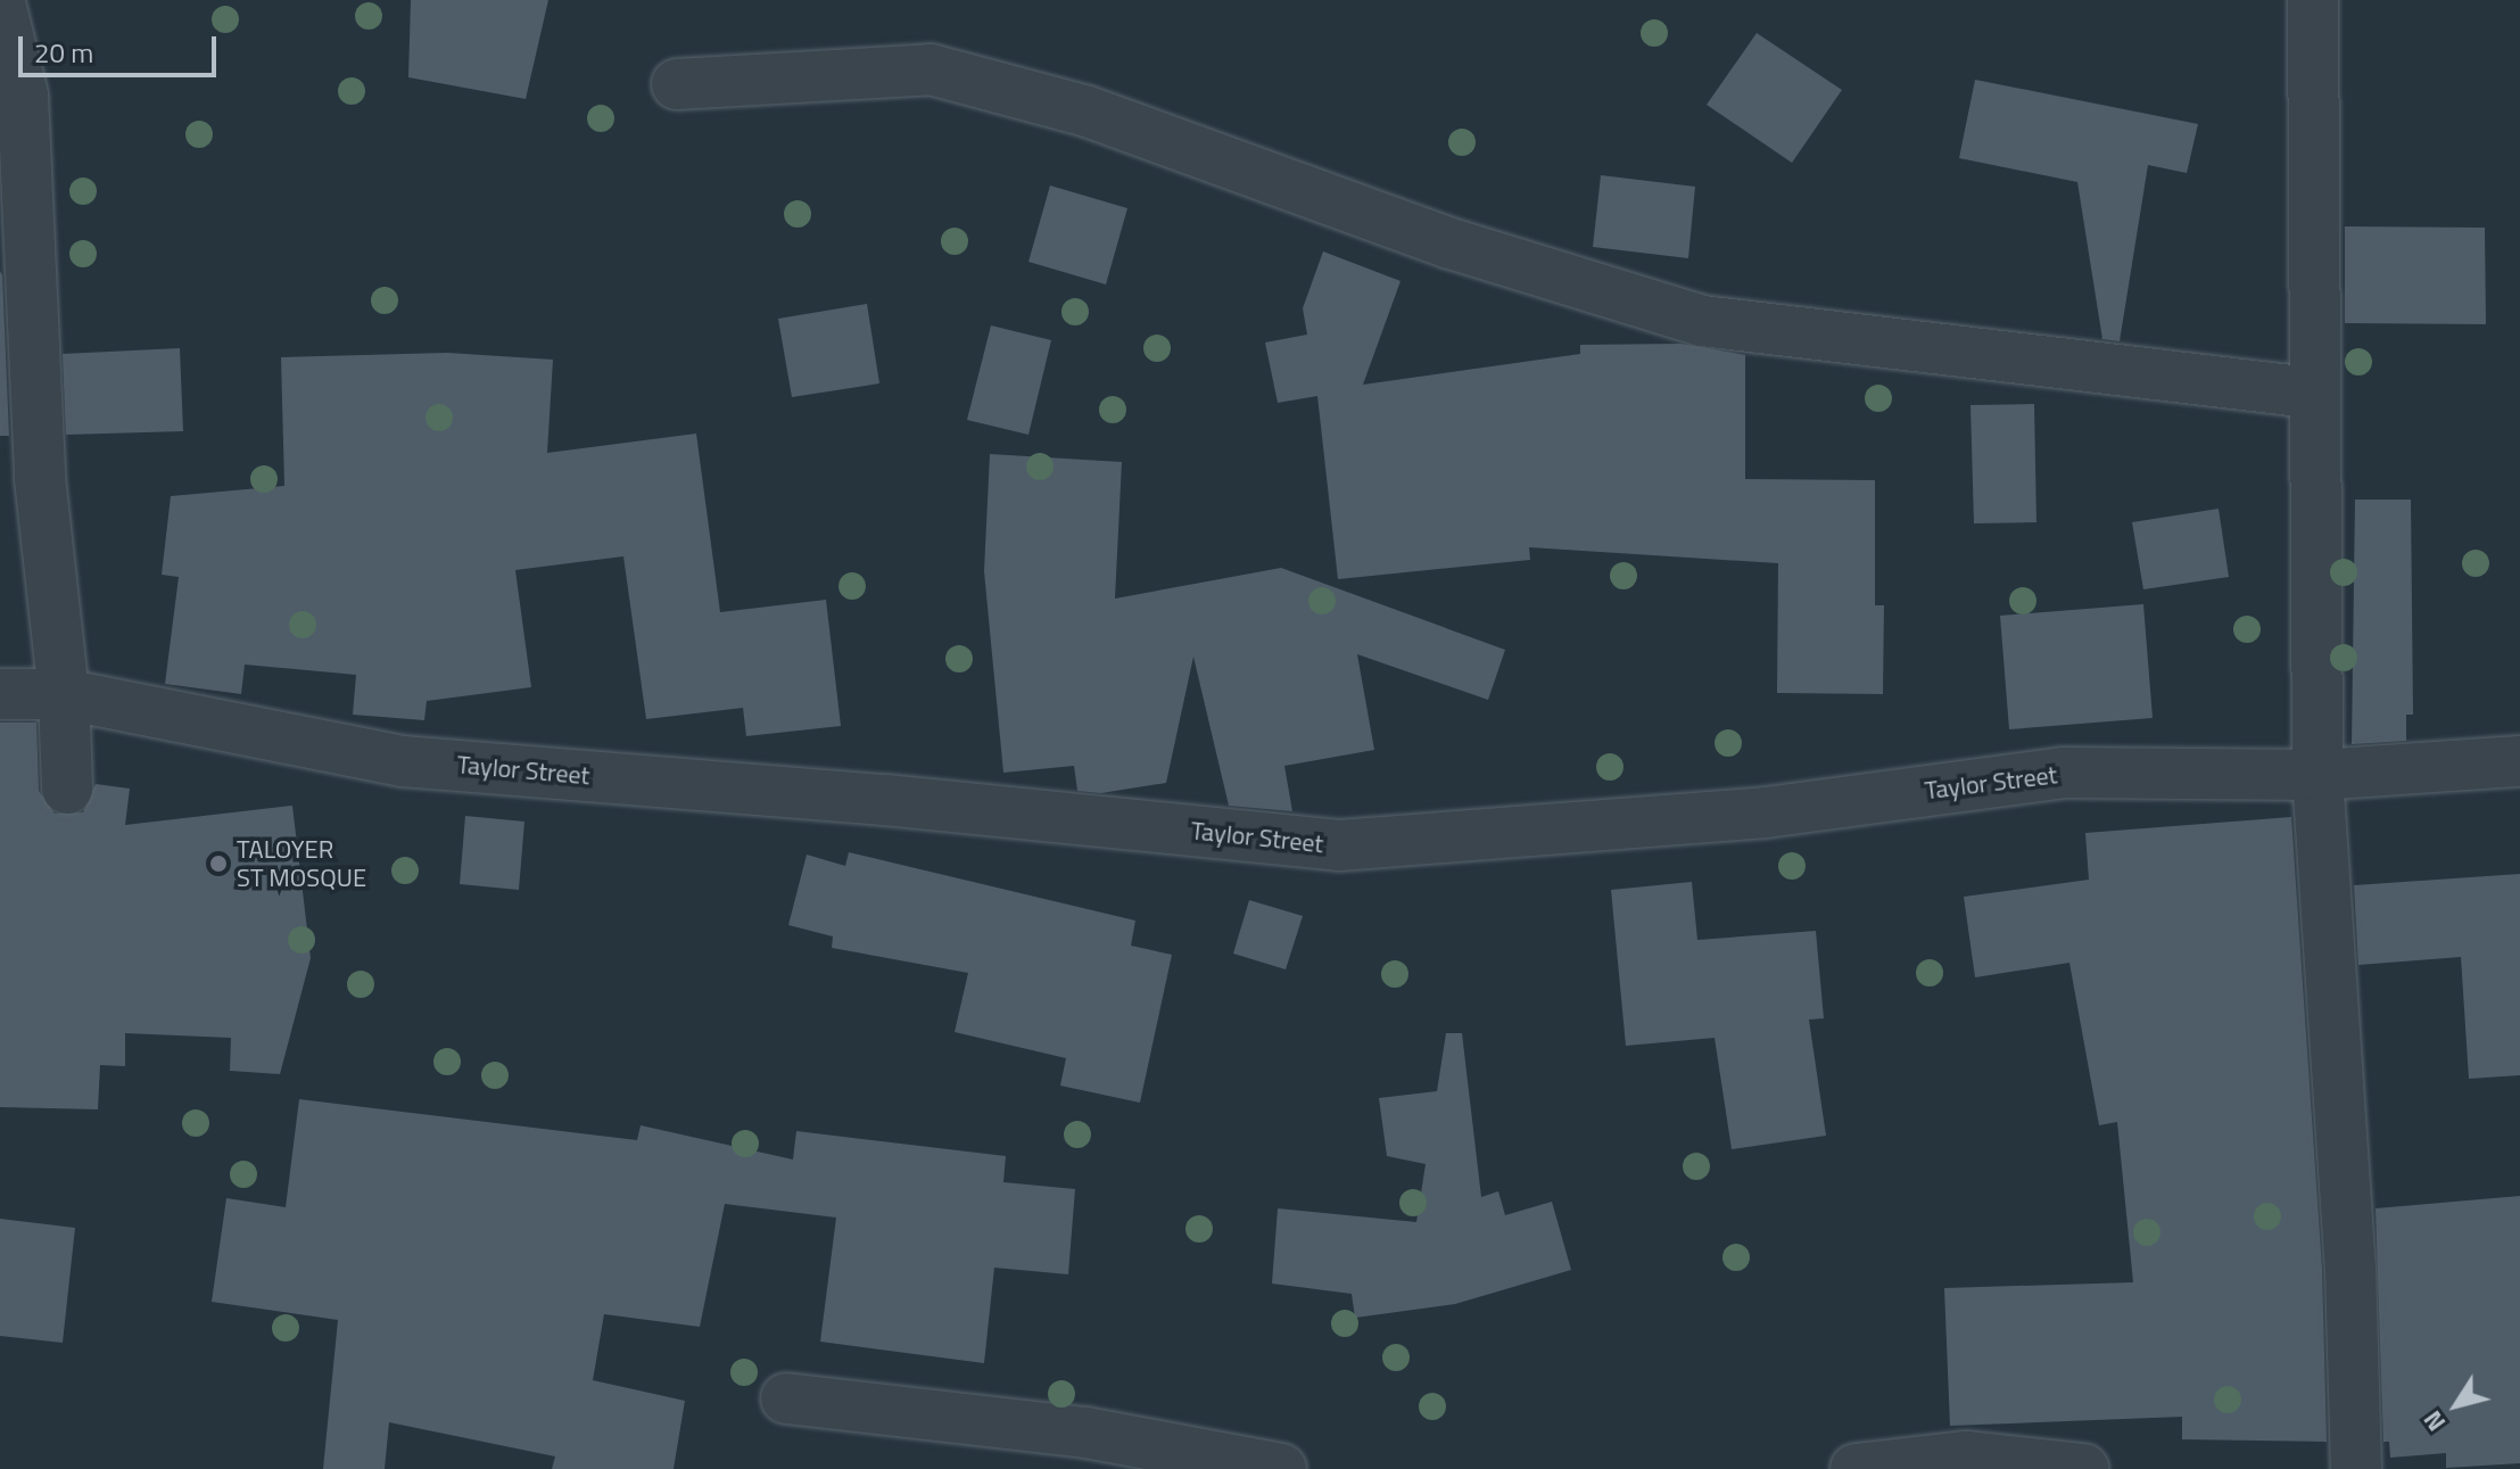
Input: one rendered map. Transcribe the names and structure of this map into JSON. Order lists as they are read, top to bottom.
{
  "streets": {
    "street": ["Taylor Street"]
  },
  "places": ["TALOYER ST MOSQUE"],
  "scale_bar": "20 m",
  "north": "bottom left"
}
